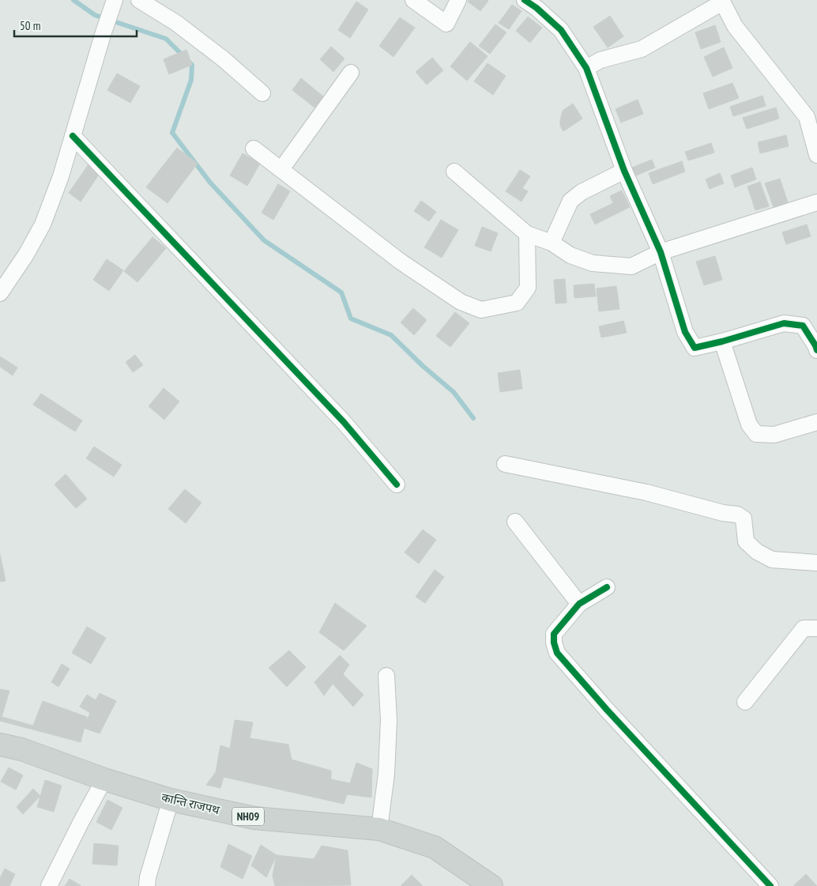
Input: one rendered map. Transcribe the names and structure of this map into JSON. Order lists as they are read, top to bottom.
{
  "streets": {
    "main road": ["कान्ति राजपथ", "NH09"]
  },
  "scale_bar": "50 m"
}
